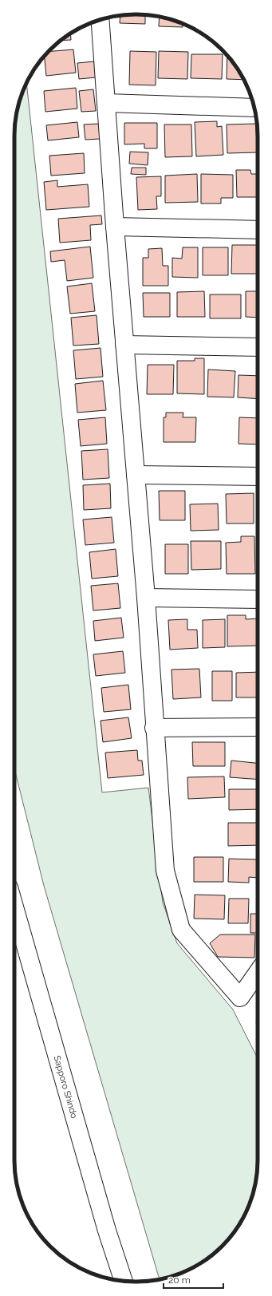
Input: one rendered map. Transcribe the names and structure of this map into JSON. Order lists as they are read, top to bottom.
{
  "streets": {
    "street": ["Sapporo Shindo"]
  },
  "scale_bar": "20 m"
}
